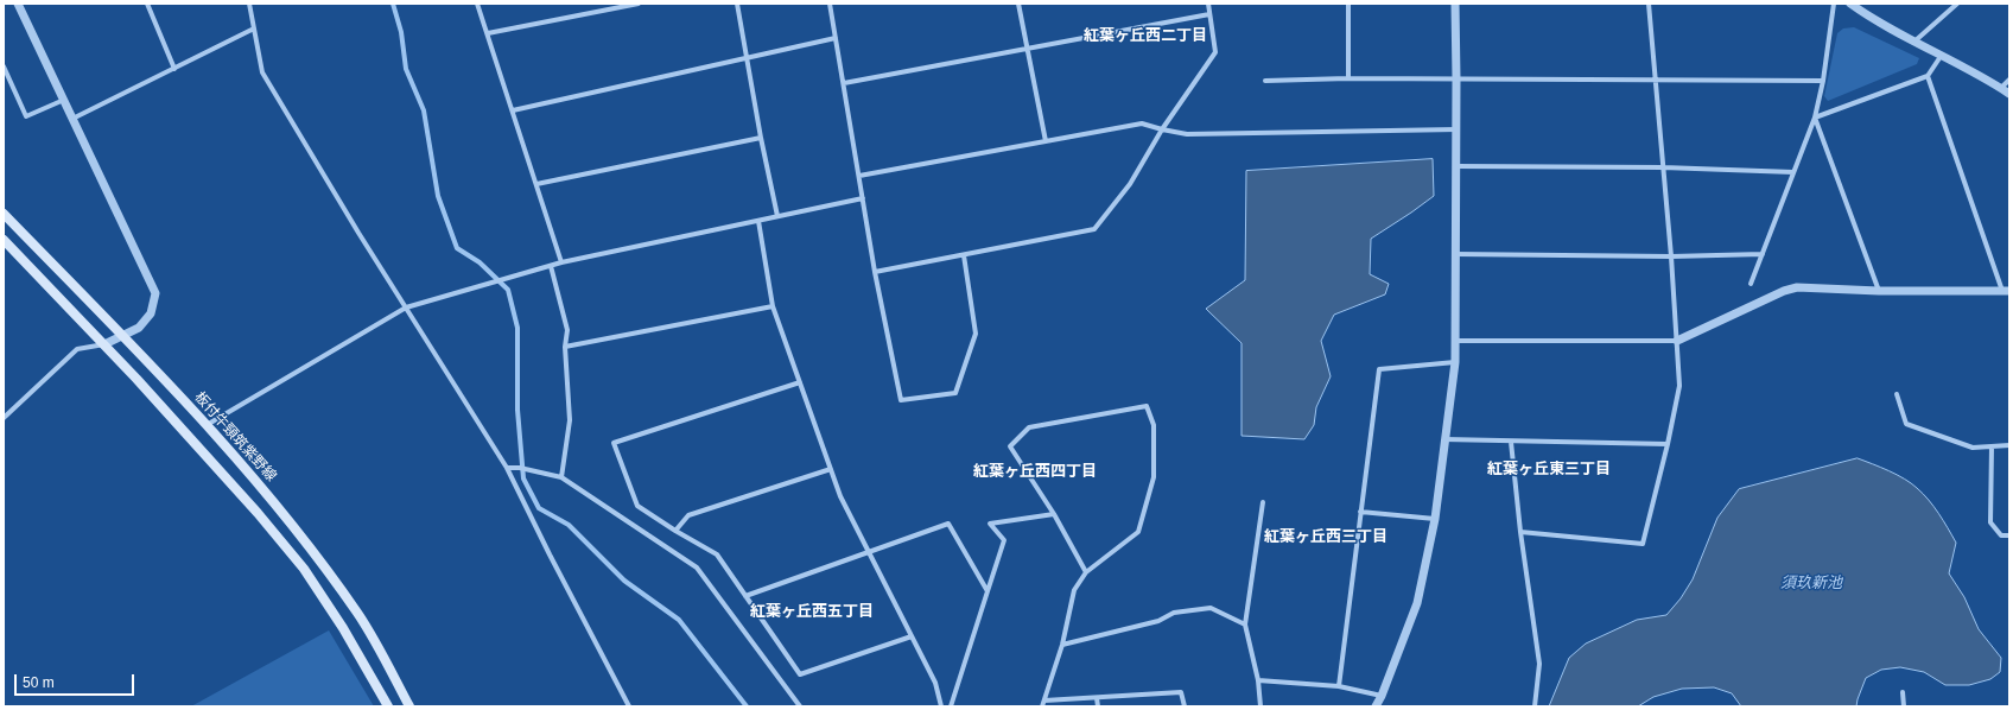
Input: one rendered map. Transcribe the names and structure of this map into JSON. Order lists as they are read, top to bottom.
{
  "streets": {
    "main road": ["板付牛頸筑紫野線"]
  },
  "districts": [
    "紅葉ヶ丘西二丁目",
    "紅葉ヶ丘東三丁目",
    "紅葉ヶ丘西四丁目",
    "紅葉ヶ丘西三丁目",
    "紅葉ヶ丘西五丁目"
  ],
  "water": ["須玖新池"],
  "scale_bar": "50 m"
}
